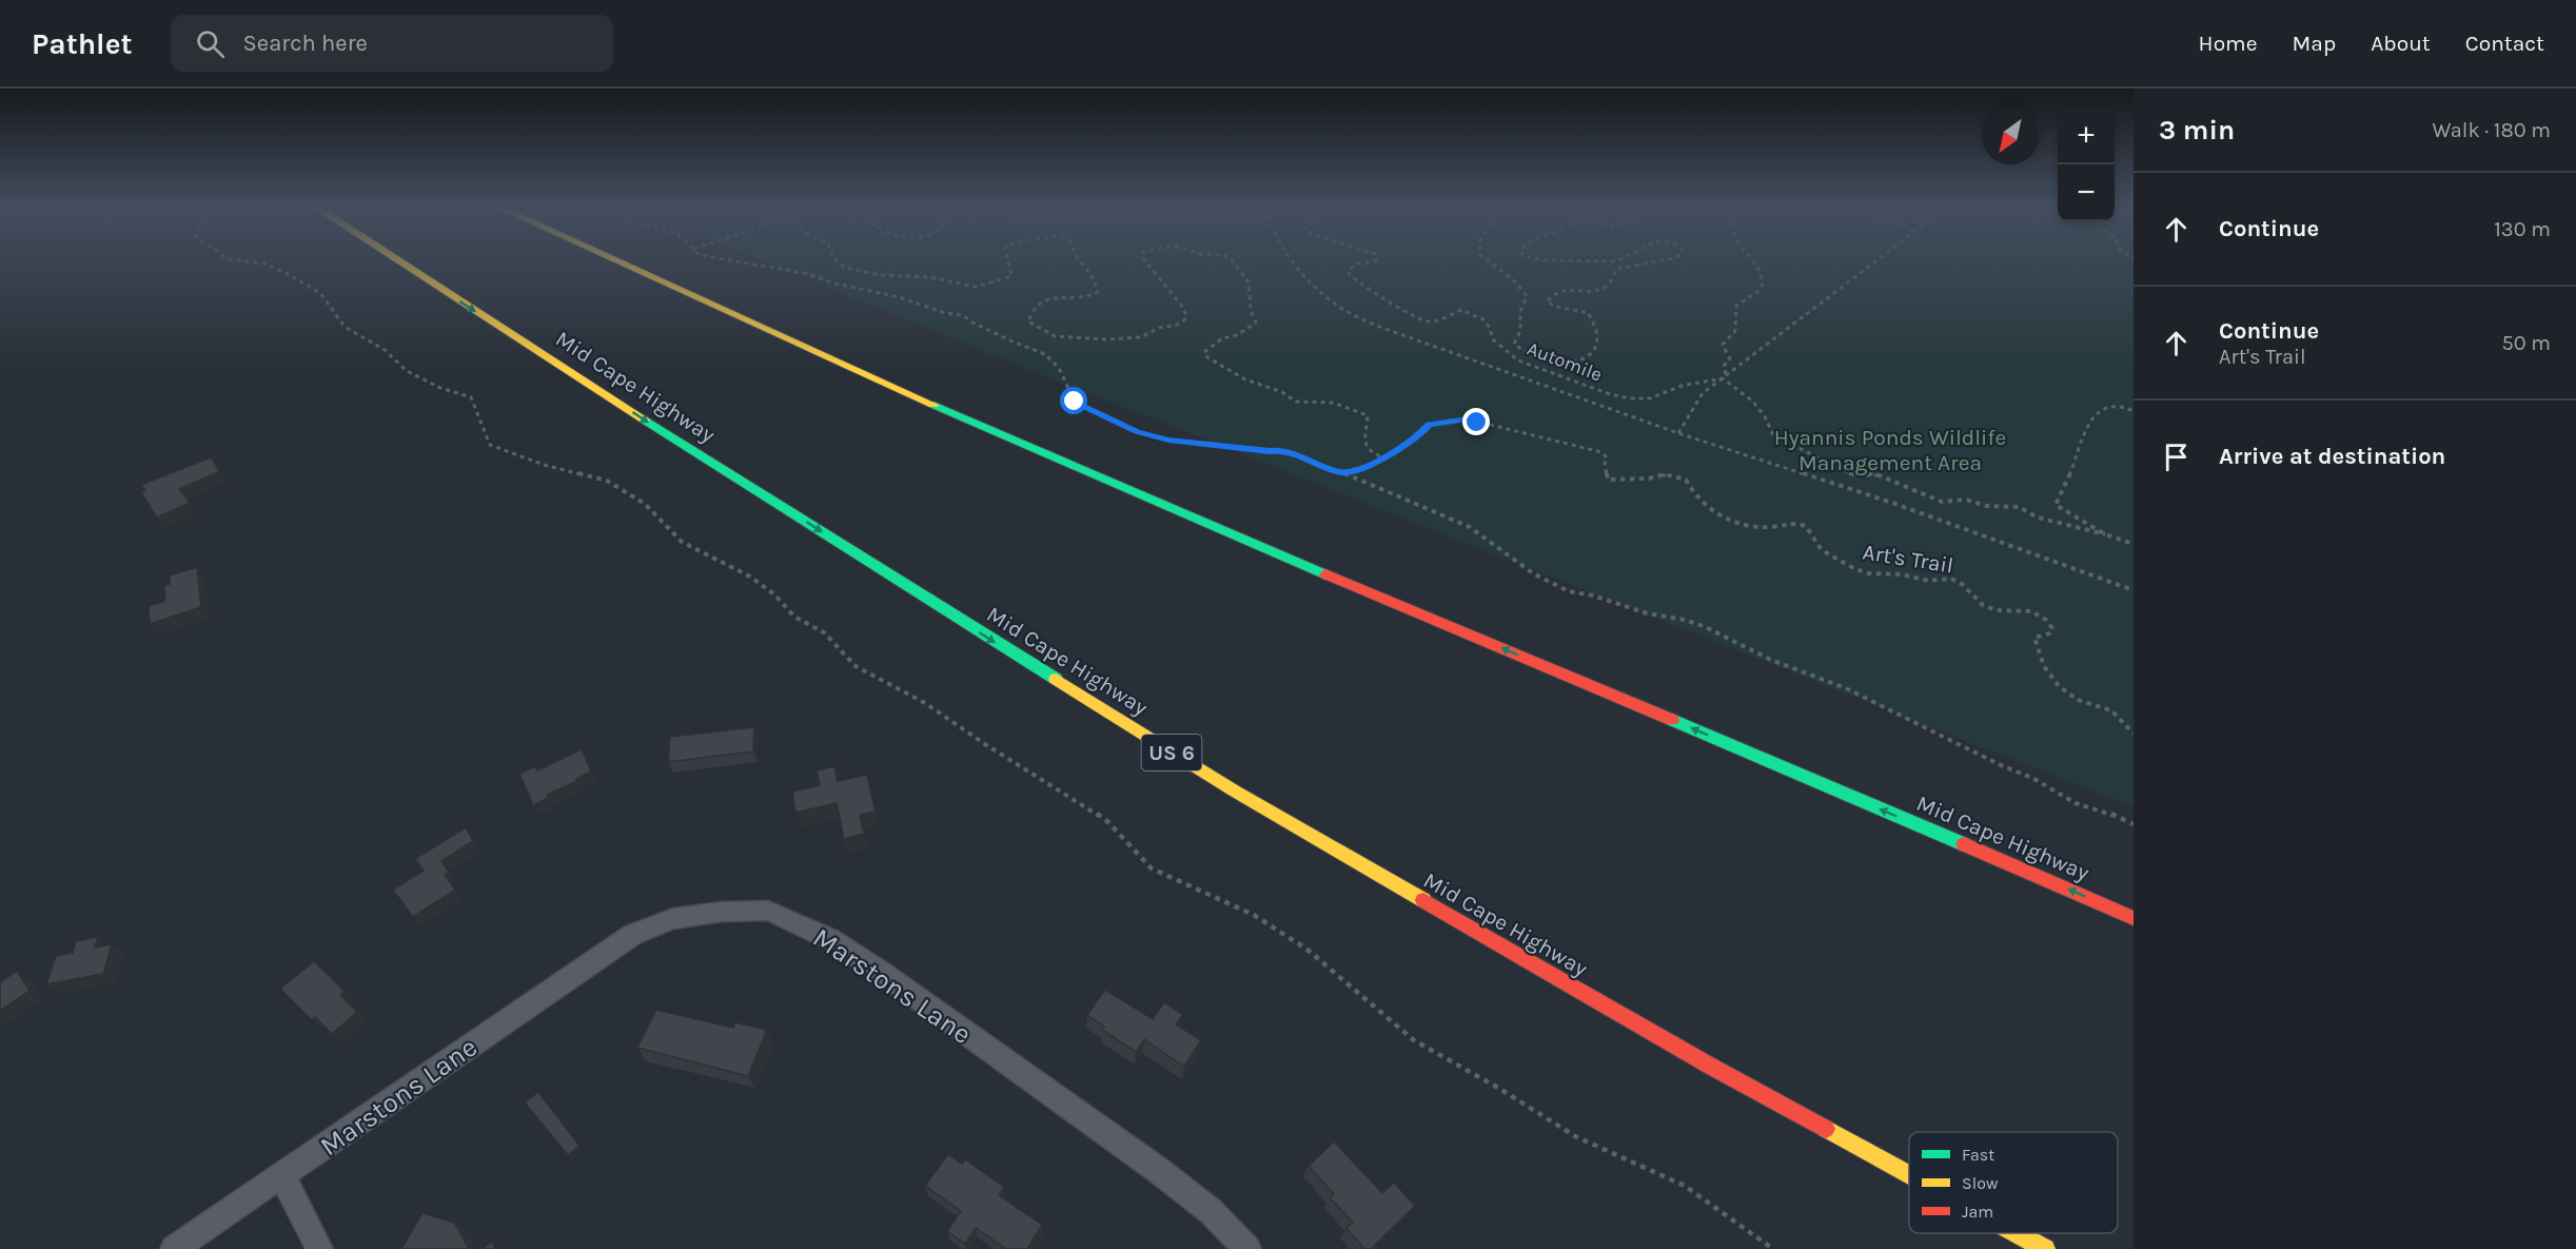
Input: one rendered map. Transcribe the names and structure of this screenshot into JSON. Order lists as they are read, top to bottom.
{
  "streets": {
    "highway": ["Mid Cape Highway", "US 6"],
    "street": ["Marstons Lane"],
    "path": ["Automile", "Art's Trail"]
  },
  "parks": ["Hyannis Ponds Wildlife Management Area"],
  "legend": ["Fast", "Slow", "Jam"],
  "north": "bottom left",
  "page": {
    "header": "Pathlet",
    "search": "Search here",
    "nav": [
      "Home",
      "Map",
      "About",
      "Contact"
    ],
    "heading": ["3 min", "Walk · 180 m"],
    "map_buttons": ["+", "−"],
    "list": [
      ["Continue", "130 m"],
      ["Continue", "Art's Trail", "50 m"],
      "Arrive at destination"
    ]
  }
}
